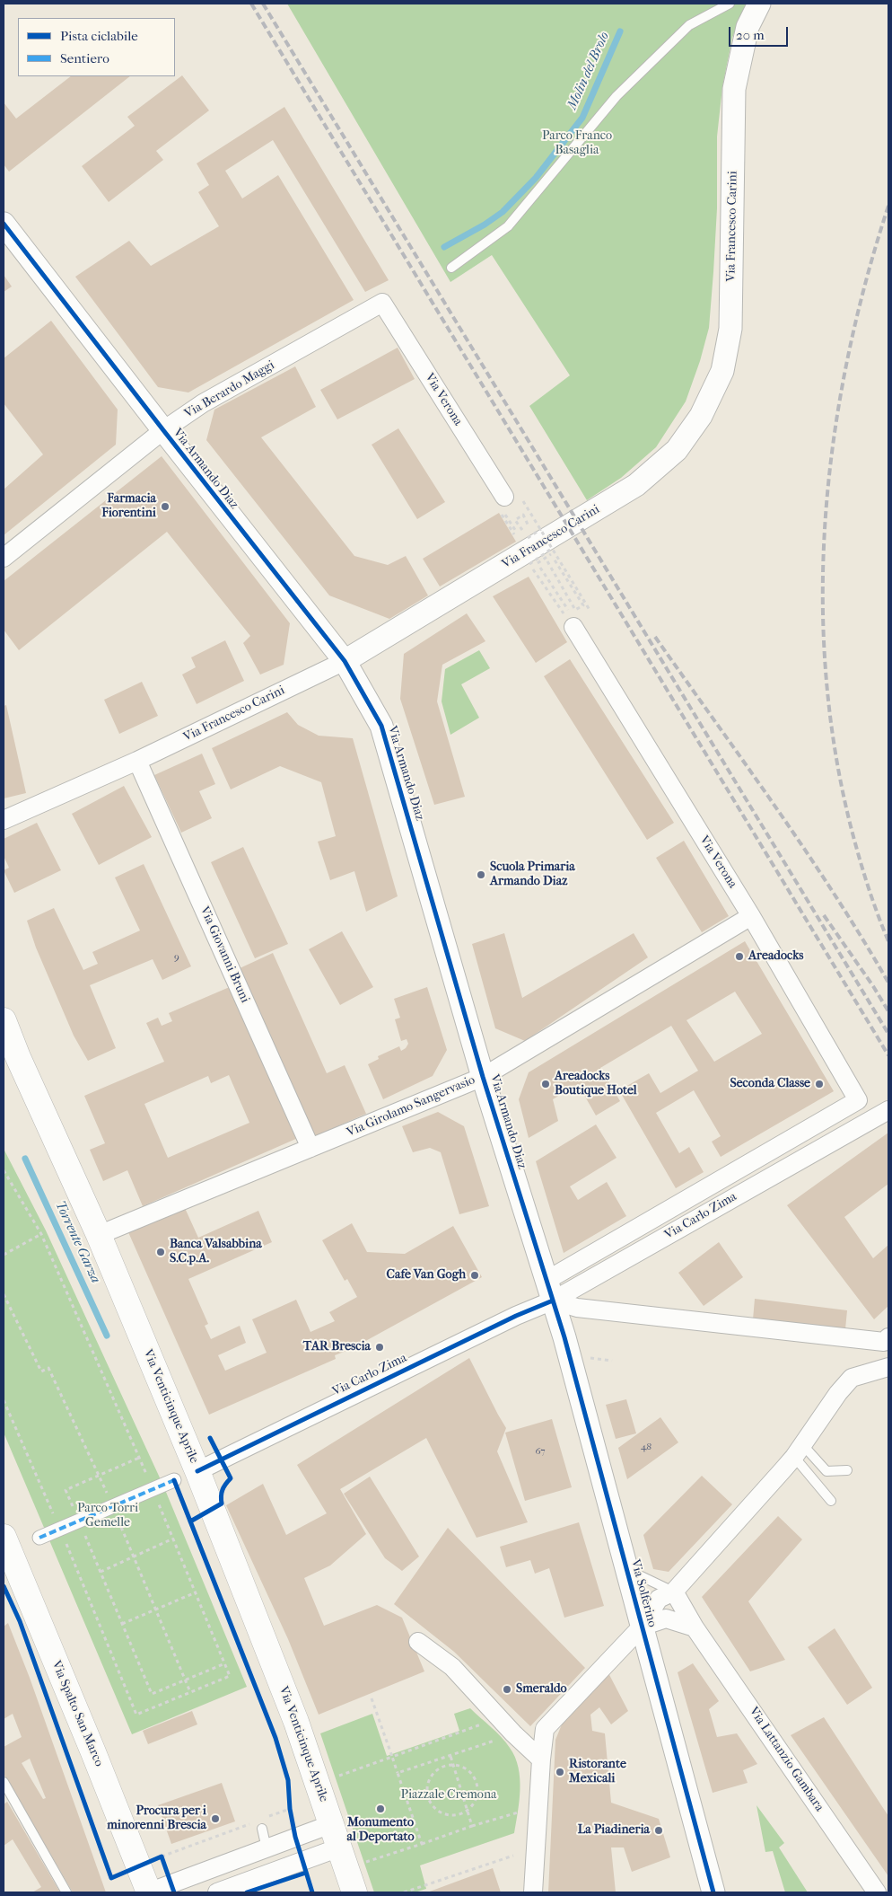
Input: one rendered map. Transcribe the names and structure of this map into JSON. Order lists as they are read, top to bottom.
{
  "streets": {
    "main road": ["Via Venticinque Aprile", "Via Spalto San Marco"],
    "street": [
      "Via Francesco Carini",
      "Via Berardo Maggi",
      "Via Verona",
      "Via Armando Diaz",
      "Via Giovanni Bruni",
      "Via Girolamo Sangervasio",
      "Via Carlo Zima",
      "Via Solferino",
      "Via Lattanzio Gambara"
    ]
  },
  "crossings": [
    ["Via Francesco Carini", "Via Armando Diaz"],
    ["Via Francesco Carini", "Via Giovanni Bruni"],
    ["Via Berardo Maggi", "Via Verona"],
    ["Via Berardo Maggi", "Via Armando Diaz"],
    ["Via Verona", "Via Girolamo Sangervasio"],
    ["Via Verona", "Via Carlo Zima"],
    ["Via Armando Diaz", "Via Girolamo Sangervasio"],
    ["Via Armando Diaz", "Via Carlo Zima"],
    ["Via Armando Diaz", "Via Solferino"],
    ["Via Giovanni Bruni", "Via Girolamo Sangervasio"],
    ["Via Girolamo Sangervasio", "Via Venticinque Aprile"],
    ["Via Carlo Zima", "Via Venticinque Aprile"],
    ["Via Carlo Zima", "Via Solferino"],
    ["Via Solferino", "Via Lattanzio Gambara"]
  ],
  "water": ["Molin del Brolo", "Torrente Garza"],
  "parks": ["Parco Franco Basaglia", "Parco Torri Gemelle", "Piazzale Cremona"],
  "places": [
    "Farmacia Fiorentini",
    "Scuola Primaria Armando Diaz",
    "Areadocks",
    "Areadocks Boutique Hotel",
    "Seconda Classe",
    "Banca Valsabbina S.C.p.A.",
    "Cafe Van Gogh",
    "TAR Brescia",
    "Smeraldo",
    "Ristorante Mexicali",
    "Monumento al Deportato",
    "Procura per i minorenni Brescia",
    "La Piadineria"
  ],
  "house_numbers": ["9", "48", "67"],
  "legend": ["Pista ciclabile", "Sentiero"],
  "scale_bar": "20 m"
}
